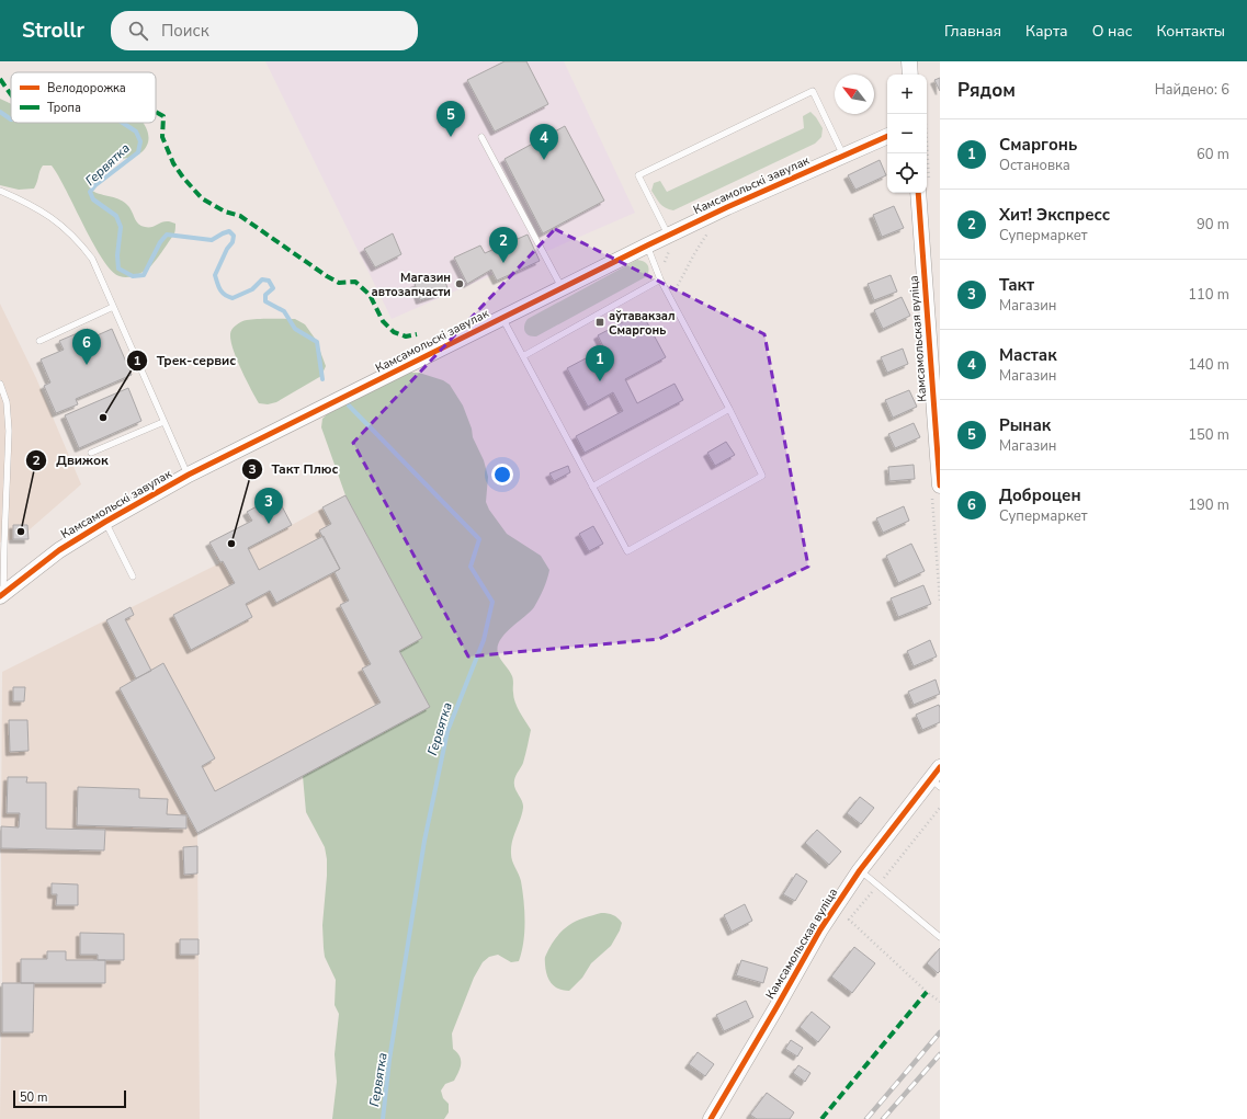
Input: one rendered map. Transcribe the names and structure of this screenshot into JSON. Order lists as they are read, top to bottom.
{
  "streets": {
    "street": ["Камсамольскі завулак", "Камсамольская вуліца"]
  },
  "water": ["Гервятка"],
  "places": {
    "other": [
      "Магазин автозапчасти",
      "Трек-сервис",
      "Движок",
      "Такт Плюс"
    ],
    "transit": ["аўтавакзал Смаргонь"]
  },
  "legend": ["Велодорожка", "Тропа"],
  "scale_bar": "50 m",
  "north": "top left",
  "page": {
    "header": "Strollr",
    "search": "Поиск",
    "nav": [
      "Главная",
      "Карта",
      "О нас",
      "Контакты"
    ],
    "heading": ["Рядом", "Найдено: 6"],
    "map_buttons": ["+", "−"],
    "pins": [
      "5",
      "4",
      "2",
      "6",
      "1",
      "3"
    ],
    "list": [
      {
        "mark": "1",
        "name": "Смаргонь",
        "note": "Остановка",
        "value": "60 m"
      },
      {
        "mark": "2",
        "name": "Хит! Экспресс",
        "note": "Супермаркет",
        "value": "90 m"
      },
      {
        "mark": "3",
        "name": "Такт",
        "note": "Магазин",
        "value": "110 m"
      },
      {
        "mark": "4",
        "name": "Мастак",
        "note": "Магазин",
        "value": "140 m"
      },
      {
        "mark": "5",
        "name": "Рынак",
        "note": "Магазин",
        "value": "150 m"
      },
      {
        "mark": "6",
        "name": "Доброцен",
        "note": "Супермаркет",
        "value": "190 m"
      }
    ],
    "scale": "50 m"
  }
}
